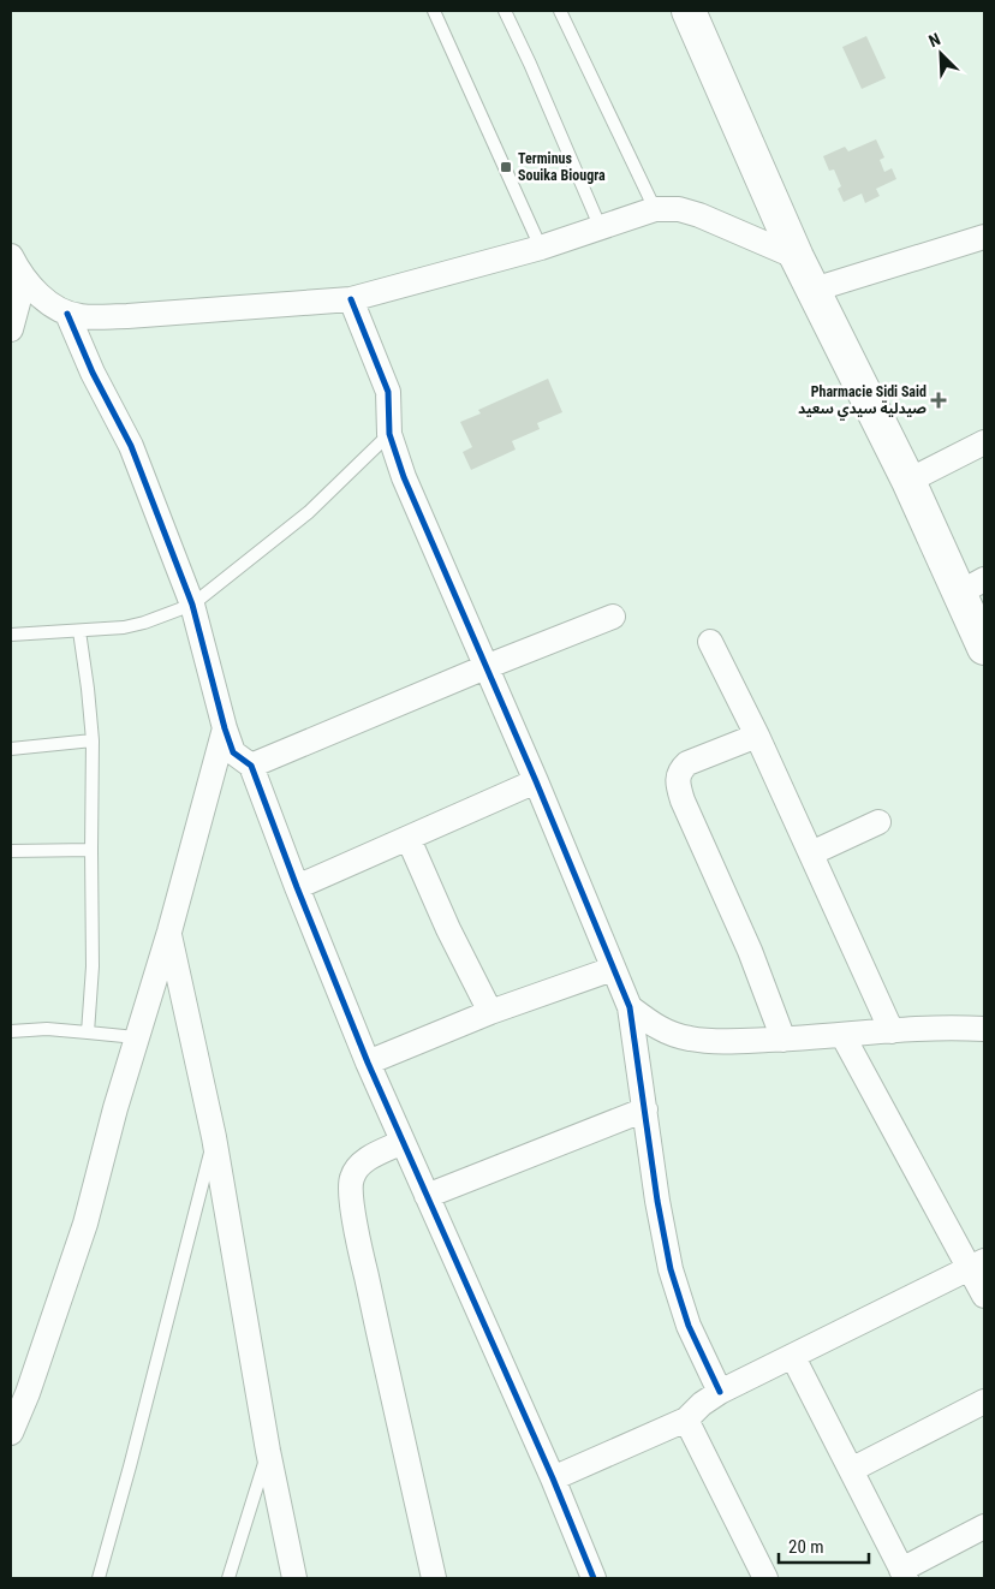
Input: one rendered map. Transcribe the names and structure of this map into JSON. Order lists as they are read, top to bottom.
{
  "places": {
    "transit": ["Terminus Souika Biougra"],
    "health": ["Pharmacie Sidi Said صيدلية سيدي سعيد"]
  },
  "scale_bar": "20 m",
  "north": "top left"
}
